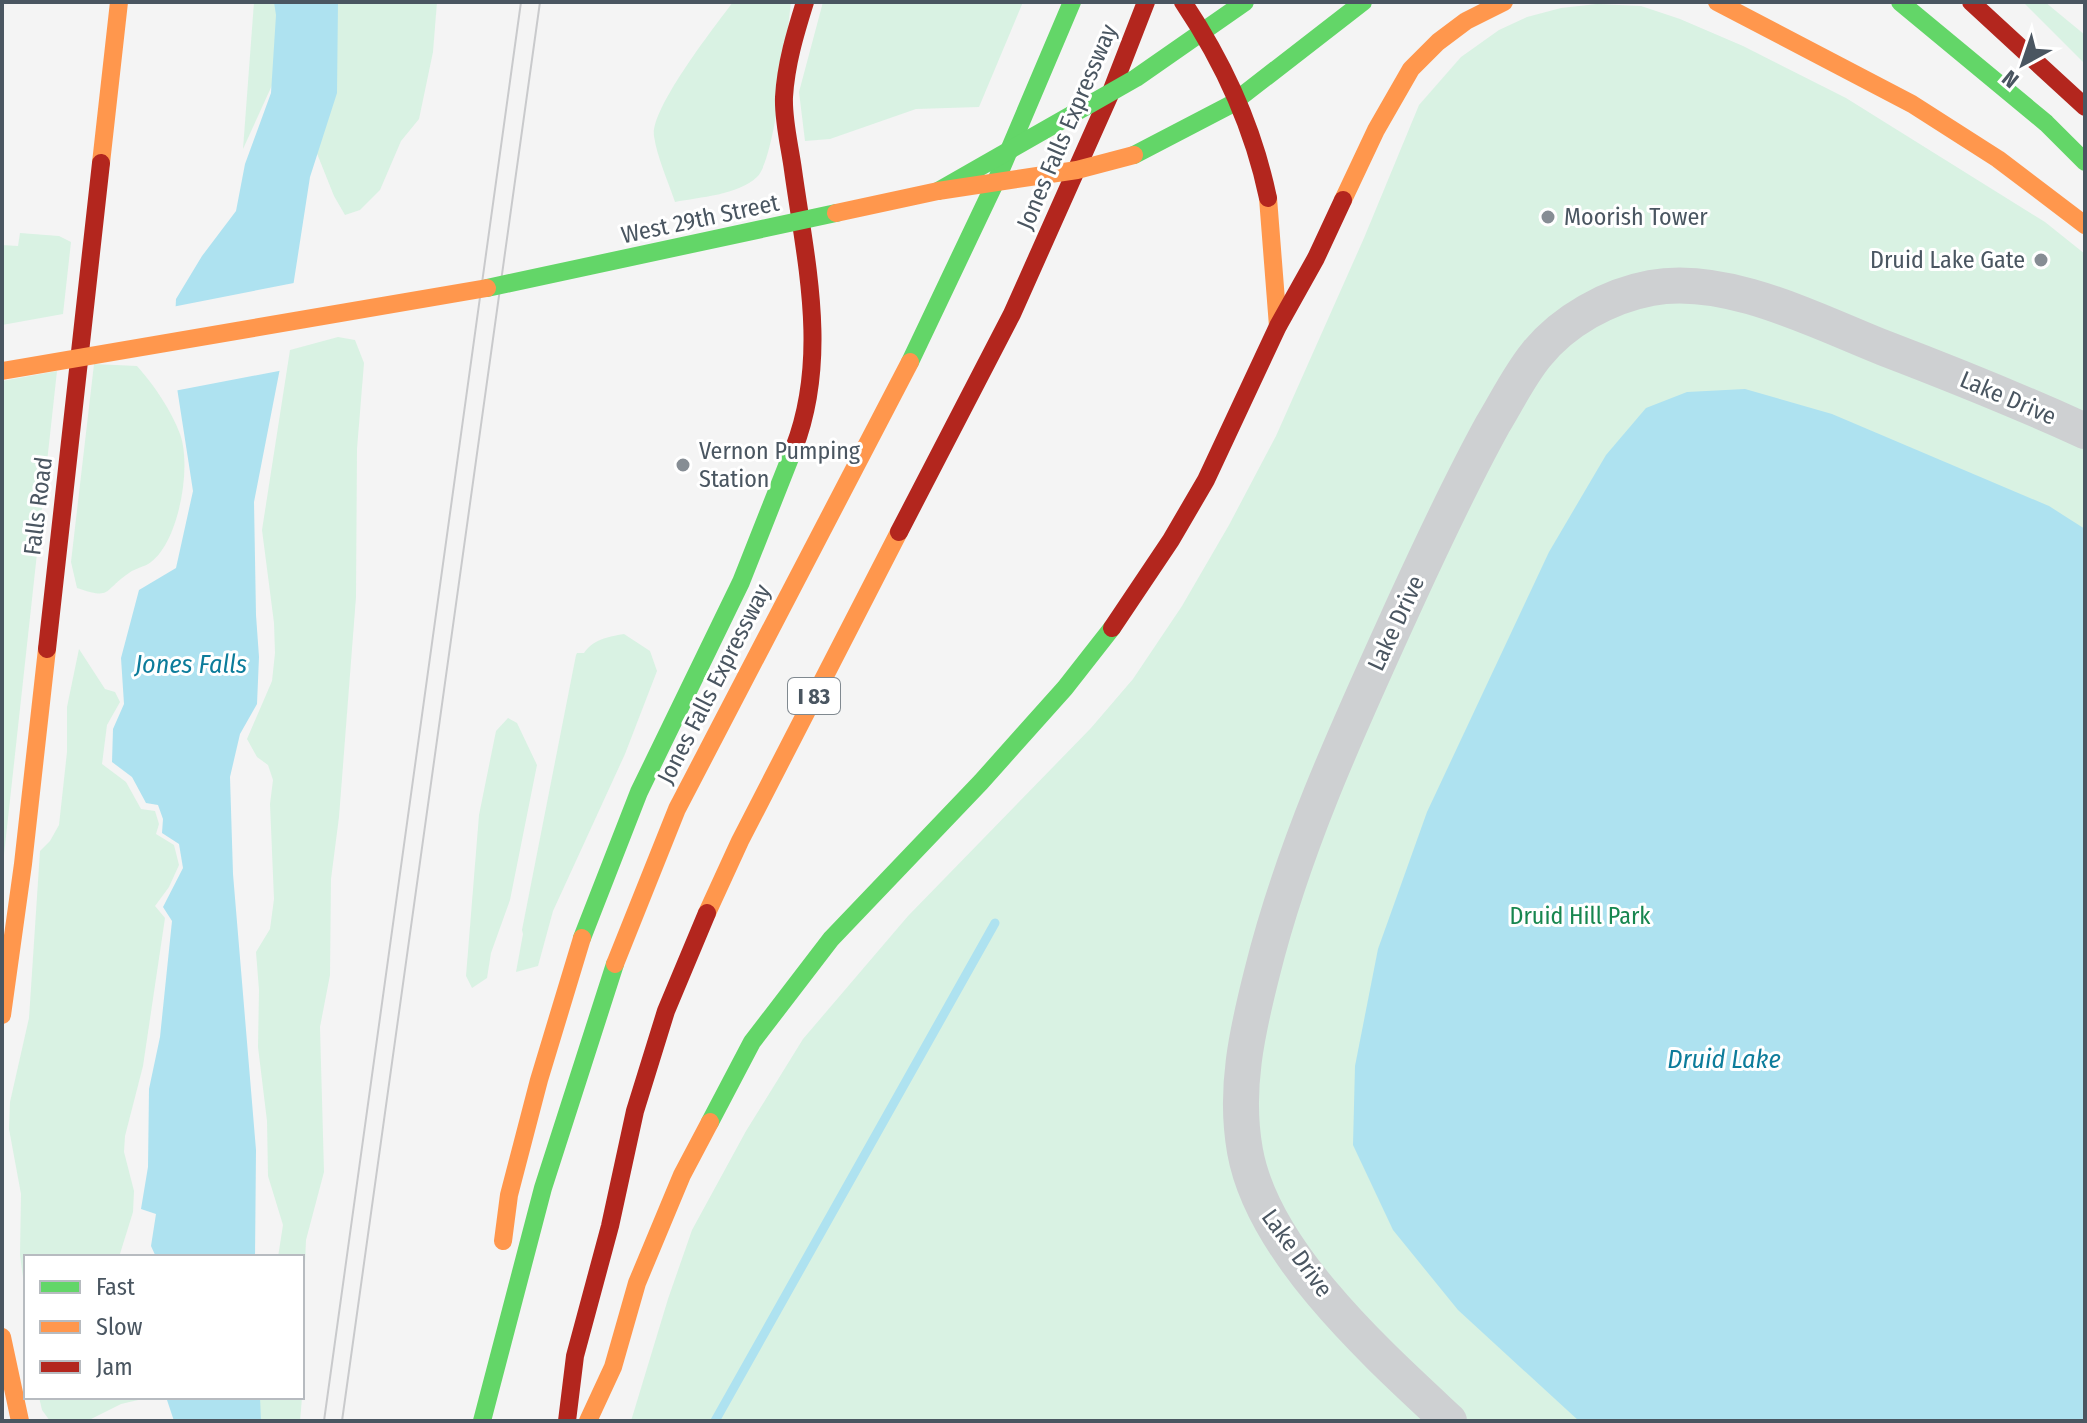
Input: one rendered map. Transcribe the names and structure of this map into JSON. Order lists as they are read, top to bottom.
{
  "streets": {
    "main road": [
      "Jones Falls Expressway",
      "West 29th Street",
      "Falls Road",
      "I 83"
    ],
    "street": ["Lake Drive"]
  },
  "water": ["Jones Falls", "Druid Lake"],
  "parks": ["Druid Hill Park"],
  "places": ["Moorish Tower", "Druid Lake Gate", "Vernon Pumping Station"],
  "legend": ["Fast", "Slow", "Jam"],
  "north": "bottom left"
}
